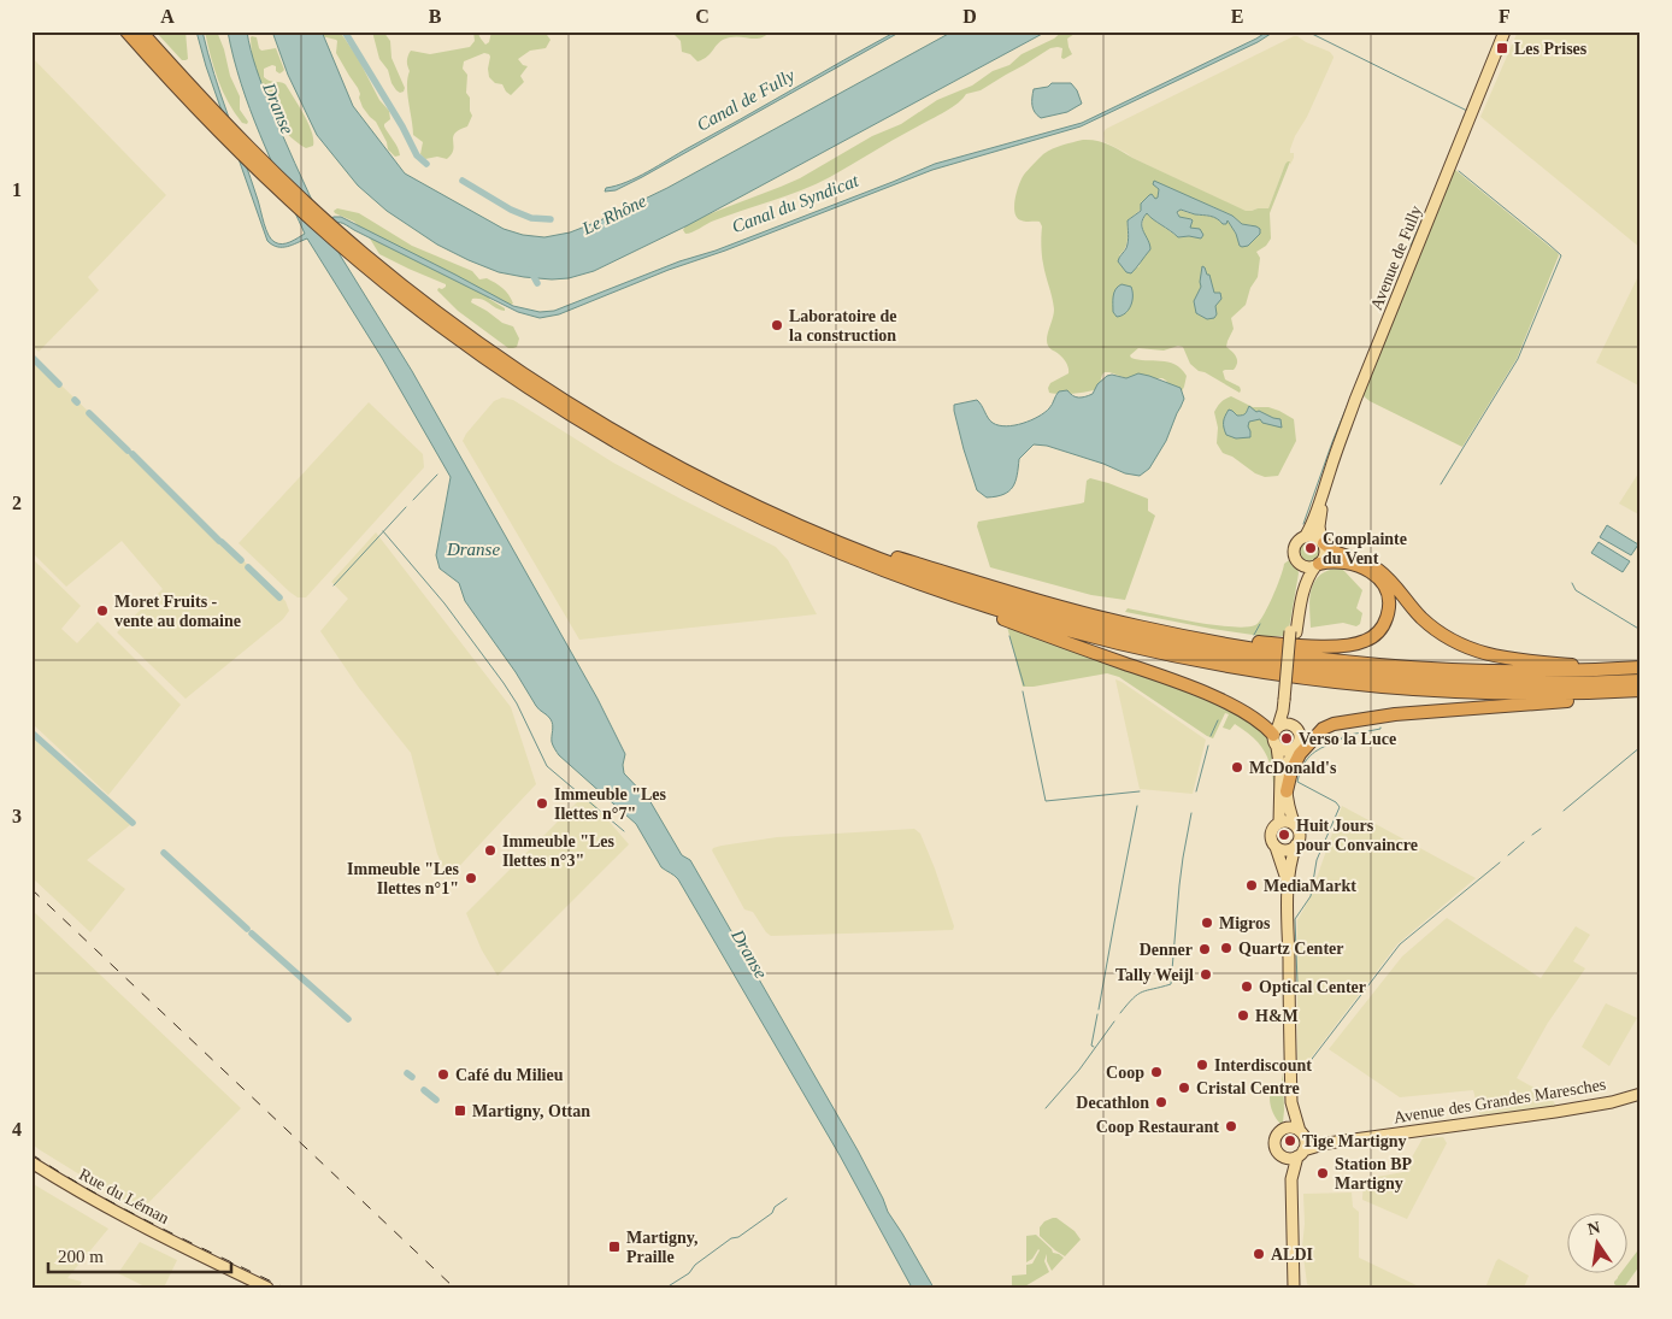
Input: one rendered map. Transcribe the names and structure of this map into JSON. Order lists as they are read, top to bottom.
{
  "streets": {
    "main road": ["Avenue de Fully", "Avenue des Grandes Maresches", "Rue du Léman"]
  },
  "water": [
    "Canal de Fully",
    "Dranse",
    "Canal du Syndicat",
    "Le Rhône"
  ],
  "places": {
    "transit": ["Les Prises", "Martigny, Ottan", "Martigny, Praille"],
    "other": [
      "Laboratoire de la construction",
      "Complainte du Vent",
      "Moret Fruits - vente au domaine",
      "Verso la Luce",
      "McDonald's",
      "Immeuble \"Les Ilettes n°7\"",
      "Huit Jours pour Convaincre",
      "Immeuble \"Les Ilettes n°3\"",
      "Immeuble \"Les Ilettes n°1\"",
      "MediaMarkt",
      "Migros",
      "Quartz Center",
      "Denner",
      "Tally Weijl",
      "Optical Center",
      "H&M",
      "Interdiscount",
      "Coop",
      "Café du Milieu",
      "Cristal Centre",
      "Decathlon",
      "Coop Restaurant",
      "Tige Martigny",
      "Station BP Martigny",
      "ALDI"
    ]
  },
  "scale_bar": "200 m",
  "north": "top",
  "grid": {
    "columns": [
      "A",
      "B",
      "C",
      "D",
      "E",
      "F"
    ],
    "rows": [
      "1",
      "2",
      "3",
      "4"
    ]
  }
}
